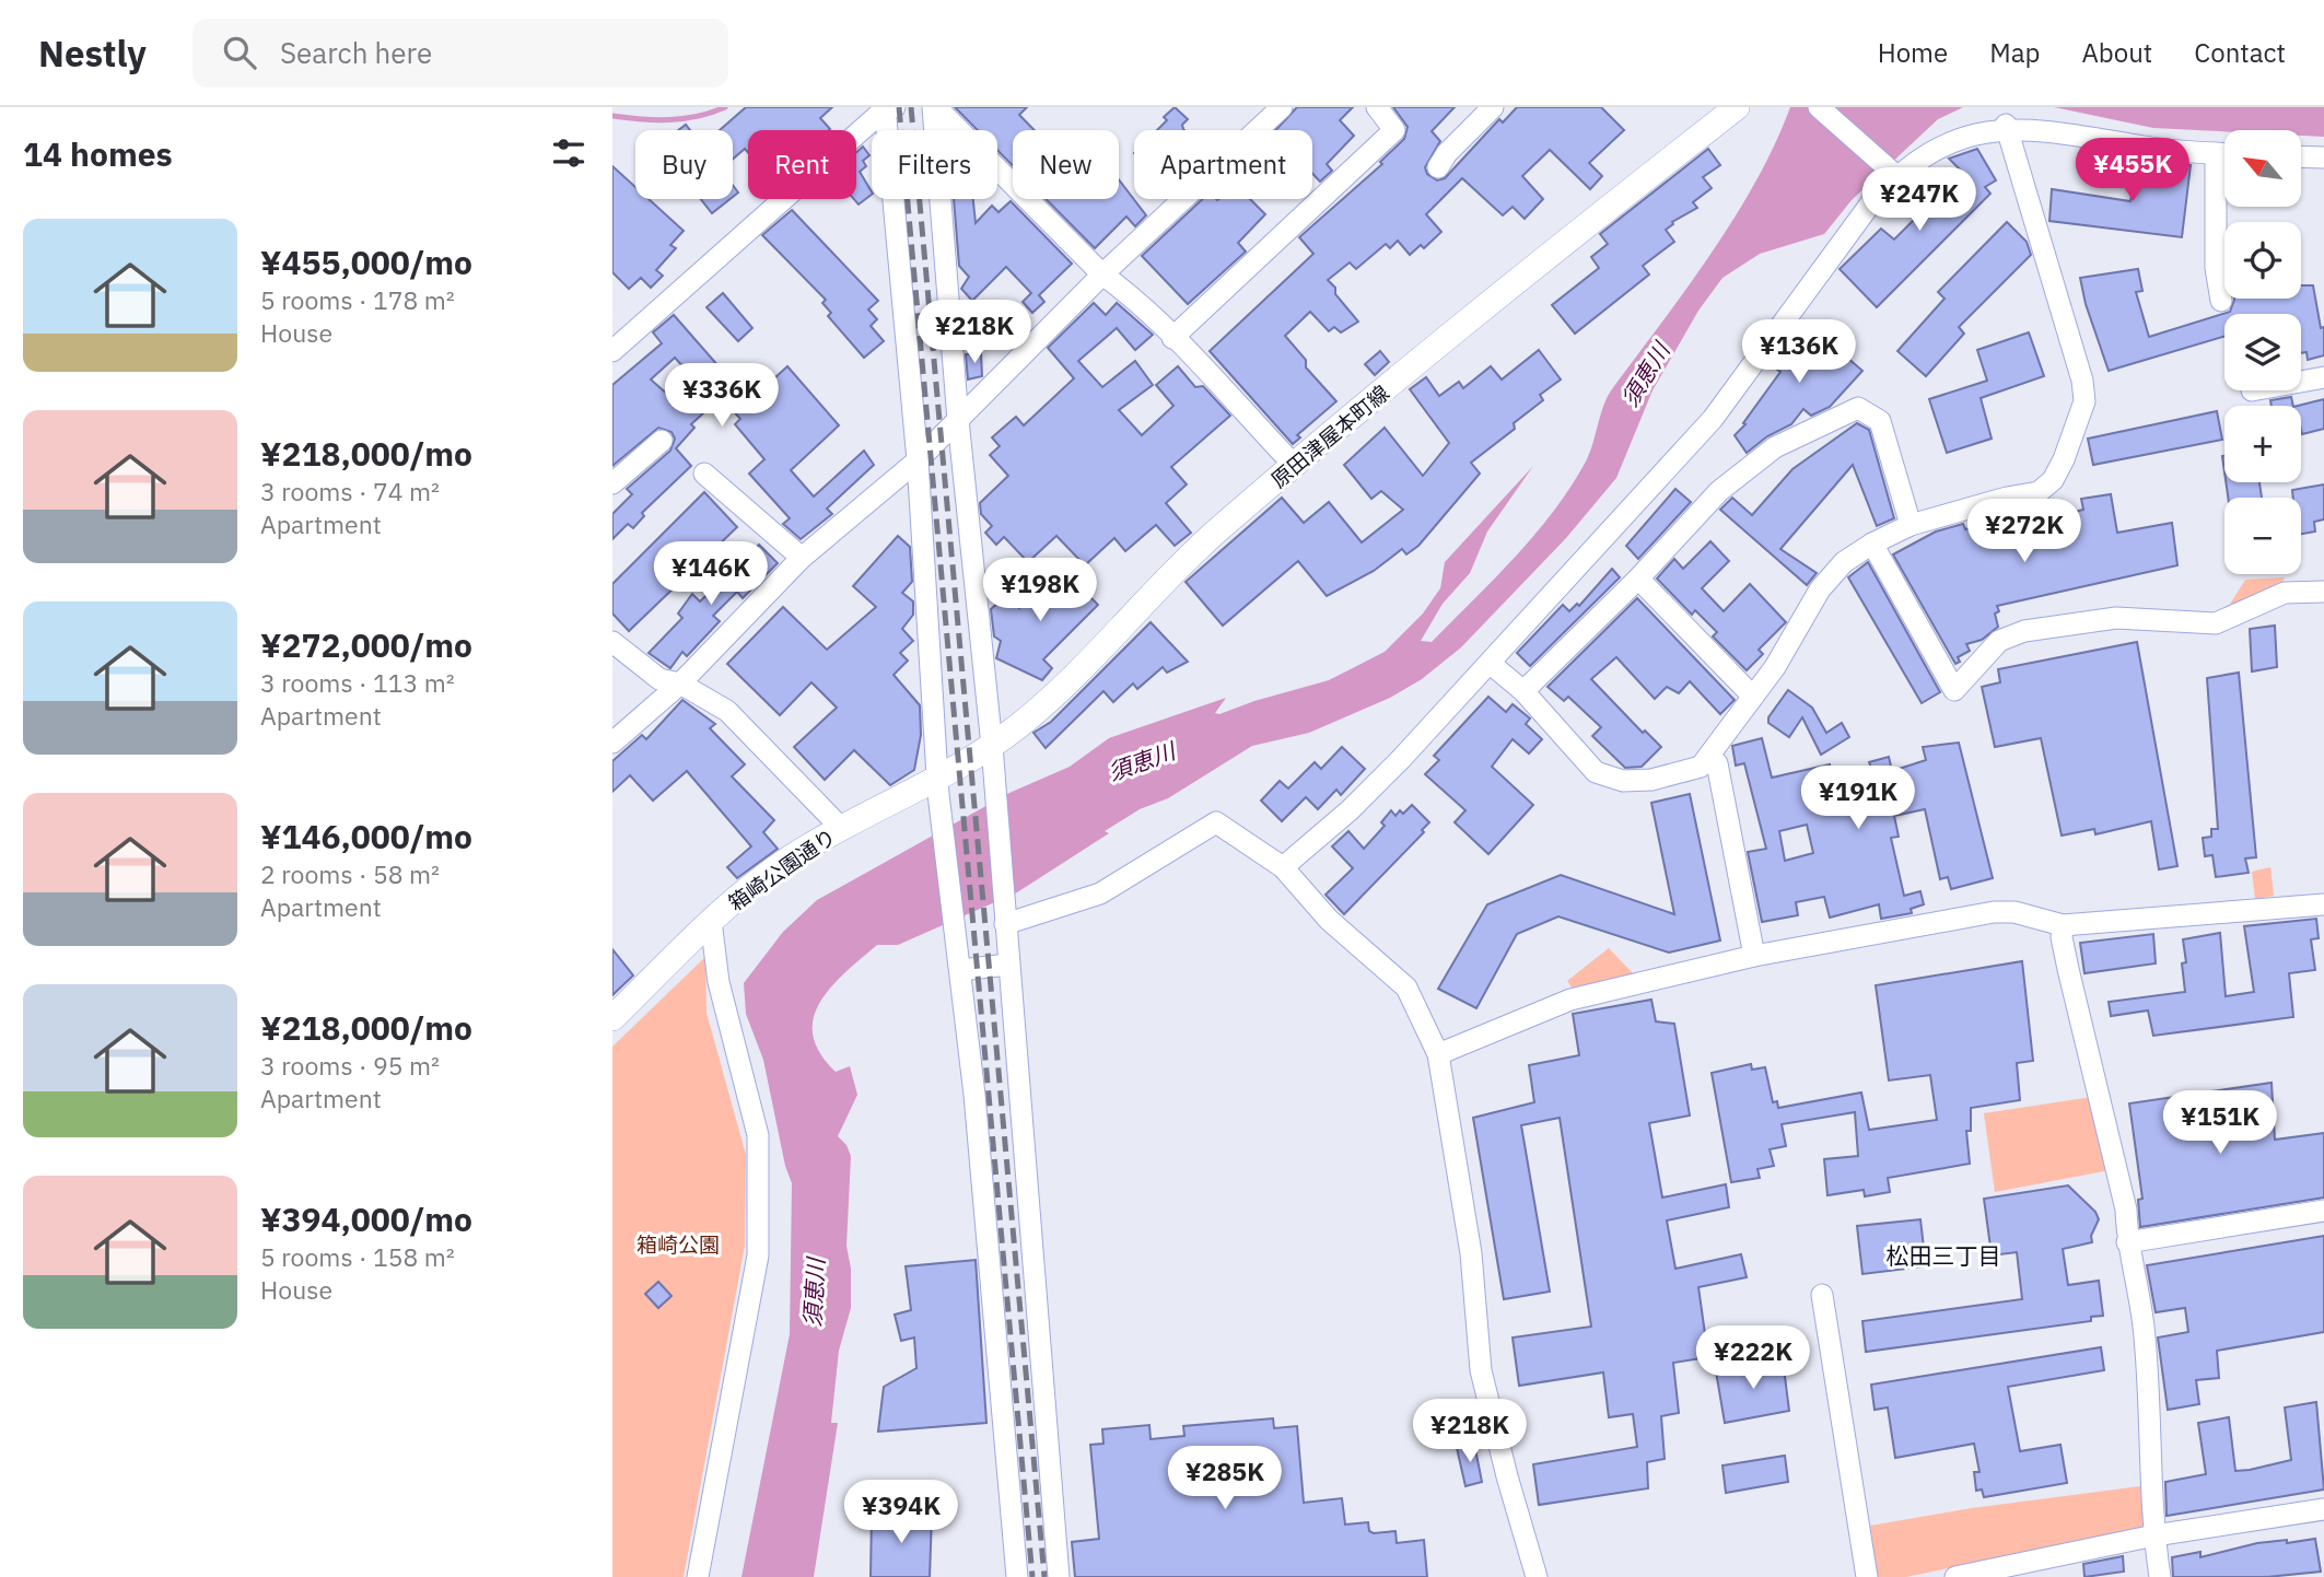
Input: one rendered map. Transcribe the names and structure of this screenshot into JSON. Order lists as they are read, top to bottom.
{
  "streets": {
    "street": ["原田津屋本町線", "箱崎公園通り"]
  },
  "crossings": [
    ["原田津屋本町線", "箱崎公園通り"]
  ],
  "districts": ["松田三丁目"],
  "water": ["須恵川"],
  "parks": ["箱崎公園"],
  "north": "top left",
  "page": {
    "header": "Nestly",
    "search": "Search here",
    "nav": [
      "Home",
      "Map",
      "About",
      "Contact"
    ],
    "heading": "14 homes",
    "map_buttons": ["+", "−"],
    "chip": [
      "Buy",
      "Rent",
      "Filters",
      "New",
      "Apartment"
    ],
    "price": [
      "¥455K",
      "¥247K",
      "¥218K",
      "¥136K",
      "¥336K",
      "¥272K",
      "¥146K",
      "¥198K",
      "¥191K",
      "¥151K",
      "¥222K",
      "¥218K",
      "¥285K",
      "¥394K"
    ],
    "list": [
      {
        "name": "¥455,000/mo",
        "note": "5 rooms · 178 m² · House"
      },
      {
        "name": "¥218,000/mo",
        "note": "3 rooms · 74 m² · Apartment"
      },
      {
        "name": "¥272,000/mo",
        "note": "3 rooms · 113 m² · Apartment"
      },
      {
        "name": "¥146,000/mo",
        "note": "2 rooms · 58 m² · Apartment"
      },
      {
        "name": "¥218,000/mo",
        "note": "3 rooms · 95 m² · Apartment"
      },
      {
        "name": "¥394,000/mo",
        "note": "5 rooms · 158 m² · House"
      }
    ]
  }
}
